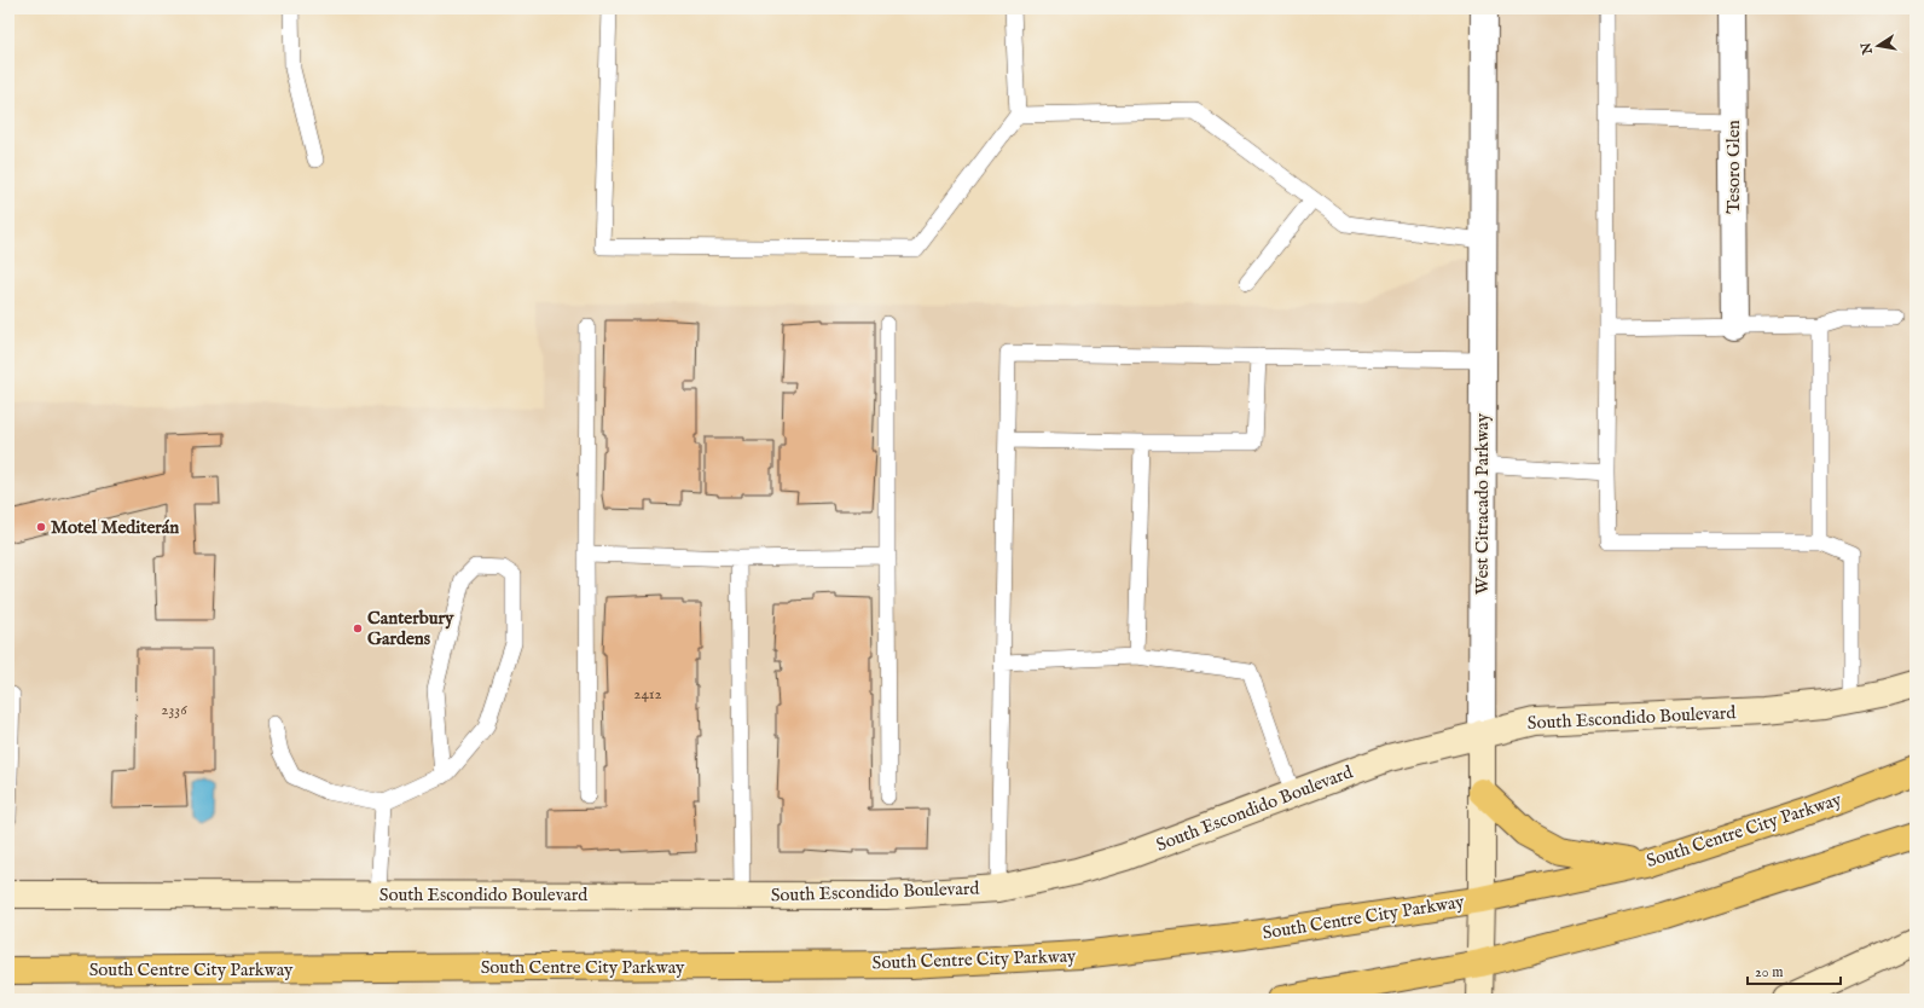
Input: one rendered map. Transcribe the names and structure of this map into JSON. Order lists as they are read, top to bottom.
{
  "streets": {
    "highway": ["South Centre City Parkway"],
    "street": ["Tesoro Glen", "West Citracado Parkway", "South Escondido Boulevard"]
  },
  "crossings": [
    ["West Citracado Parkway", "South Escondido Boulevard"],
    ["West Citracado Parkway", "South Centre City Parkway"]
  ],
  "places": ["Motel Mediterán", "Canterbury Gardens"],
  "house_numbers": ["2412", "2336"],
  "scale_bar": "20 m",
  "north": "left"
}
